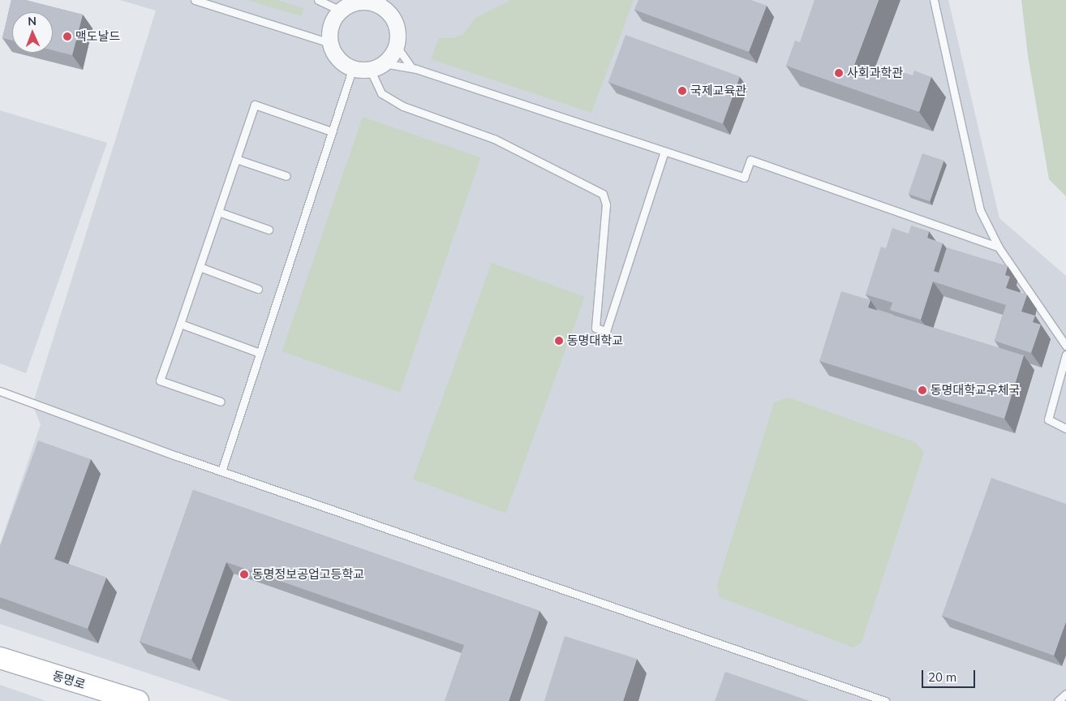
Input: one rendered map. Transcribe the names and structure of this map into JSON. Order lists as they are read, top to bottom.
{
  "streets": {
    "main road": ["동명로"]
  },
  "places": [
    "맥도날드",
    "사회과학관",
    "국제교육관",
    "동명대학교",
    "동명대학교우체국",
    "동명정보공업고등학교"
  ],
  "scale_bar": "20 m",
  "north": "top"
}
